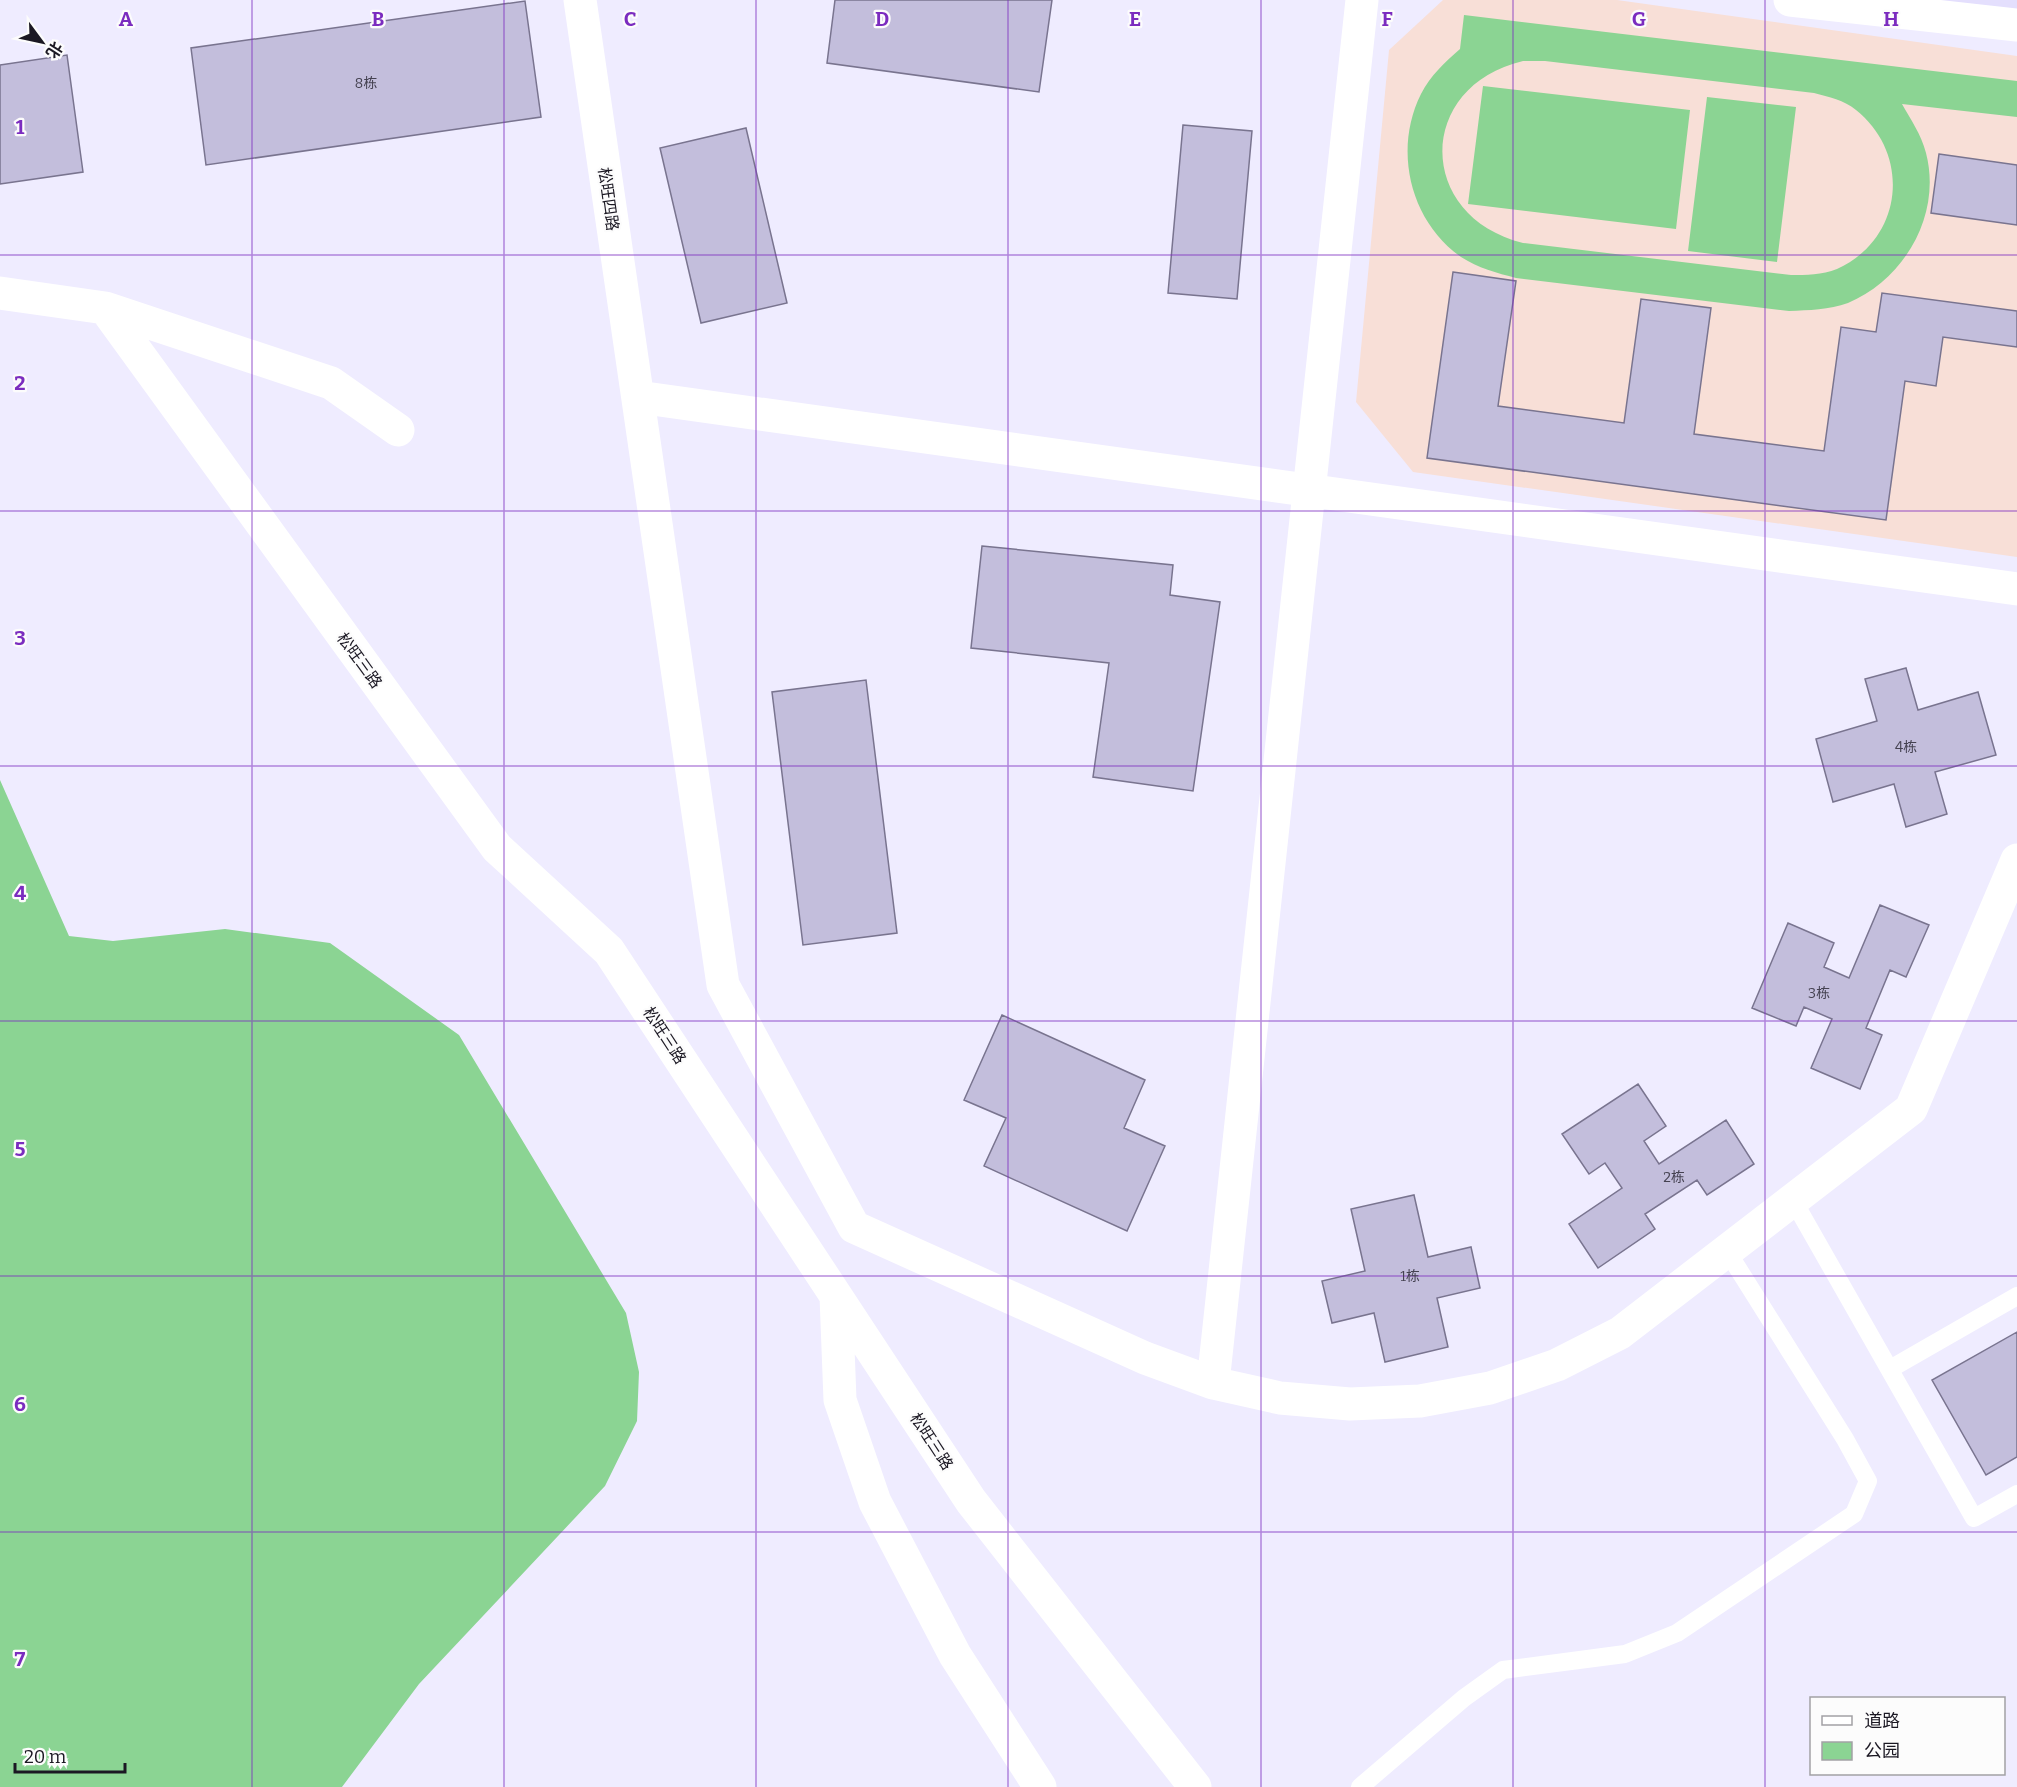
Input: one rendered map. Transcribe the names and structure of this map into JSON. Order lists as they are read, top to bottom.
{
  "streets": {
    "street": ["松旺四路", "松旺三路"]
  },
  "house_numbers": [
    "8栋",
    "4栋",
    "3栋",
    "2栋",
    "1栋"
  ],
  "legend": ["道路", "公园"],
  "scale_bar": "20 m",
  "north": "bottom right",
  "grid": {
    "columns": [
      "A",
      "B",
      "C",
      "D",
      "E",
      "F",
      "G",
      "H"
    ],
    "rows": [
      "1",
      "2",
      "3",
      "4",
      "5",
      "6",
      "7"
    ]
  }
}
